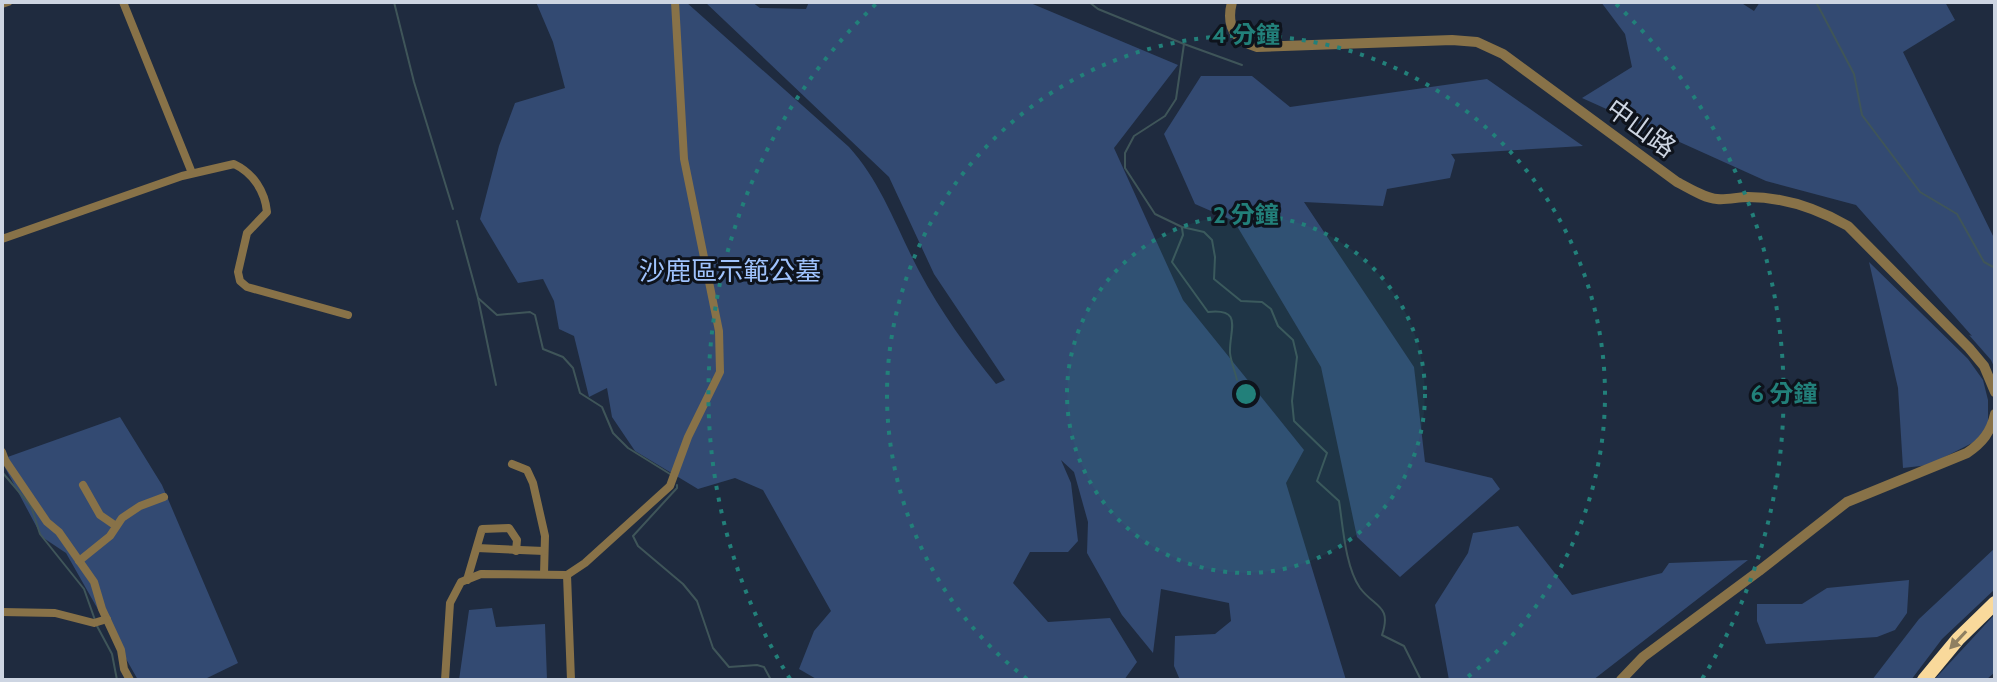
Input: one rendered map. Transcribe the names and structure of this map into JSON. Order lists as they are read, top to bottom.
{
  "streets": {
    "street": ["中山路"]
  },
  "parks": ["沙鹿區示範公墓"],
  "rings": ["4 分鐘", "2 分鐘", "6 分鐘"]
}
